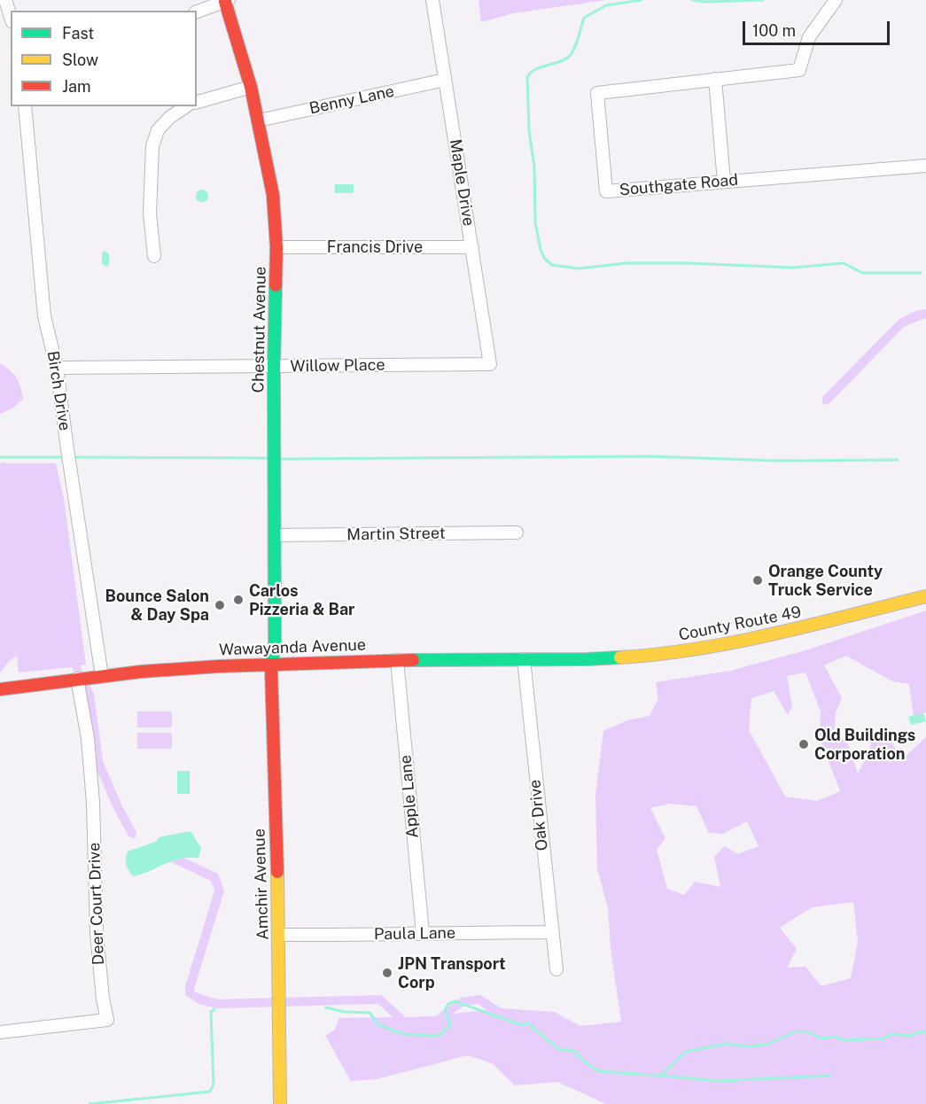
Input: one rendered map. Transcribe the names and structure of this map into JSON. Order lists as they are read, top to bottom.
{
  "streets": {
    "street": [
      "Benny Lane",
      "Maple Drive",
      "Southgate Road",
      "Francis Drive",
      "Chestnut Avenue",
      "Willow Place",
      "Birch Drive",
      "Martin Street",
      "County Route 49",
      "Wawayanda Avenue",
      "Apple Lane",
      "Oak Drive",
      "Amchir Avenue",
      "Deer Court Drive",
      "Paula Lane"
    ]
  },
  "crossings": [
    ["Benny Lane", "Maple Drive"],
    ["Benny Lane", "Chestnut Avenue"],
    ["Maple Drive", "Francis Drive"],
    ["Maple Drive", "Willow Place"],
    ["Francis Drive", "Chestnut Avenue"],
    ["Chestnut Avenue", "Willow Place"],
    ["Chestnut Avenue", "Martin Street"],
    ["Chestnut Avenue", "Wawayanda Avenue"],
    ["Chestnut Avenue", "Amchir Avenue"],
    ["Willow Place", "Birch Drive"],
    ["Birch Drive", "Wawayanda Avenue"],
    ["County Route 49", "Wawayanda Avenue"],
    ["Wawayanda Avenue", "Apple Lane"],
    ["Wawayanda Avenue", "Oak Drive"],
    ["Wawayanda Avenue", "Amchir Avenue"],
    ["Wawayanda Avenue", "Deer Court Drive"],
    ["Apple Lane", "Paula Lane"],
    ["Oak Drive", "Paula Lane"],
    ["Amchir Avenue", "Paula Lane"]
  ],
  "places": [
    "Orange County Truck Service",
    "Carlos Pizzeria & Bar",
    "Bounce Salon & Day Spa",
    "Old Buildings Corporation",
    "JPN Transport Corp"
  ],
  "legend": ["Fast", "Slow", "Jam"],
  "scale_bar": "100 m"
}
